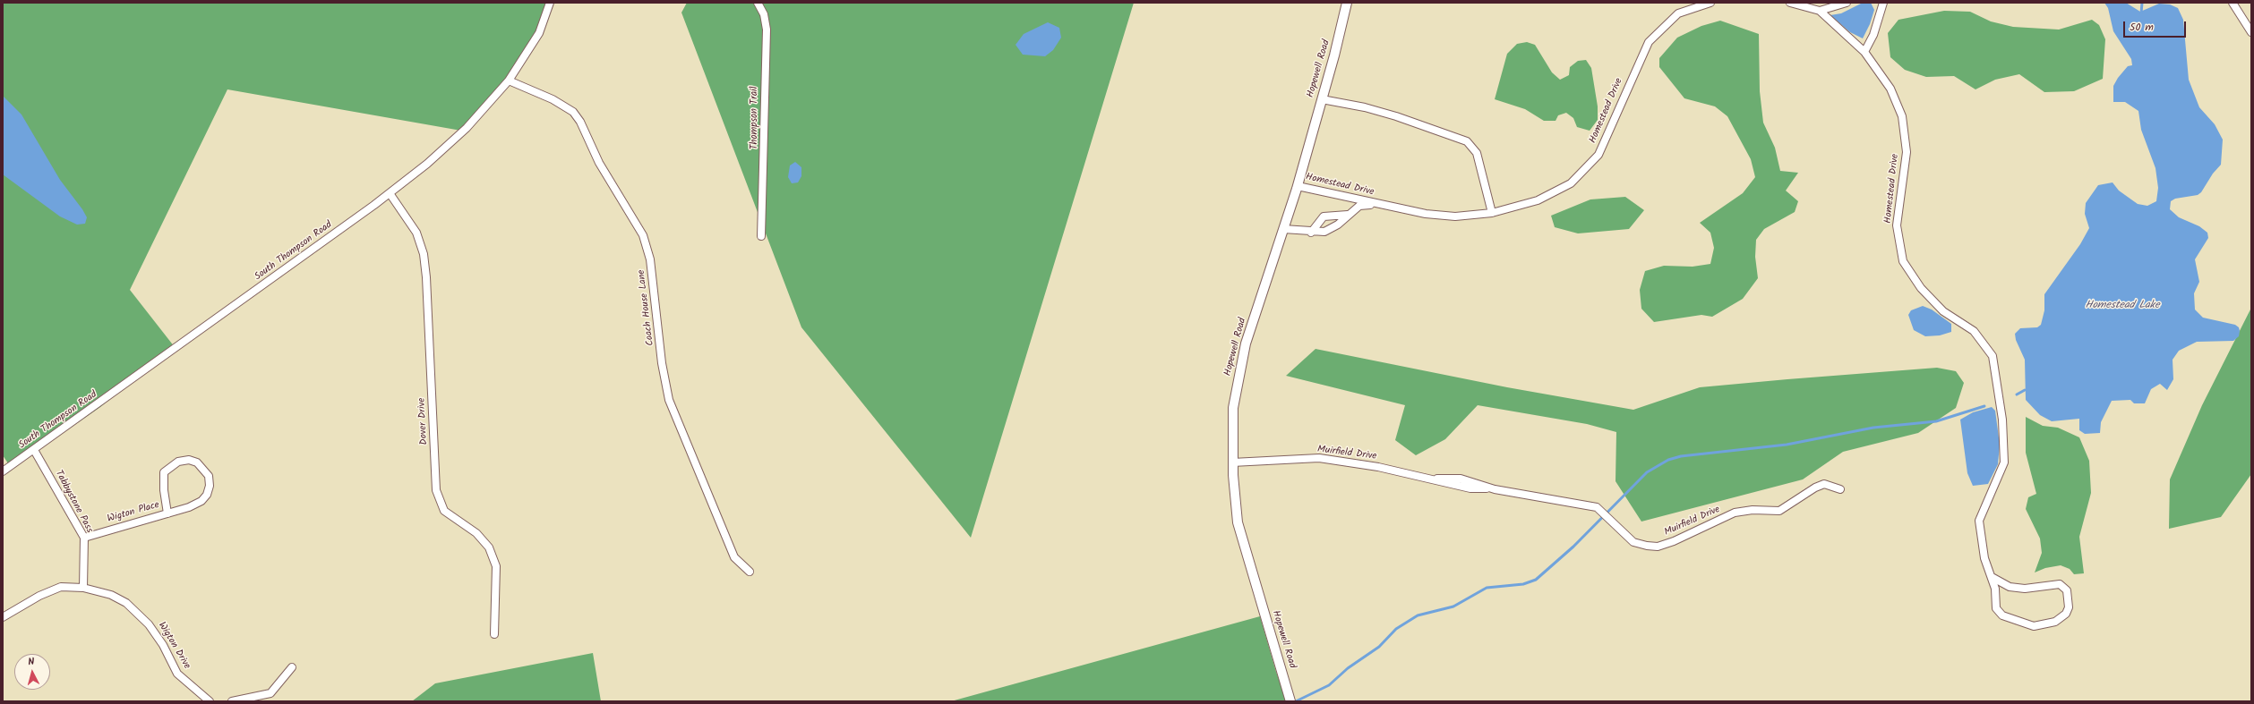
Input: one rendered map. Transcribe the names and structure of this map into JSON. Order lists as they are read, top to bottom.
{
  "streets": {
    "street": [
      "Hopewell Road",
      "Homestead Drive",
      "Thompson Trail",
      "South Thompson Road",
      "Coach House Lane",
      "Dover Drive",
      "Muirfield Drive",
      "Tabbystone Pass",
      "Wigton Place",
      "Wigton Drive"
    ]
  },
  "crossings": [
    ["Hopewell Road", "Homestead Drive"],
    ["Hopewell Road", "Muirfield Drive"],
    ["South Thompson Road", "Coach House Lane"],
    ["South Thompson Road", "Dover Drive"],
    ["South Thompson Road", "Tabbystone Pass"],
    ["Tabbystone Pass", "Wigton Place"],
    ["Tabbystone Pass", "Wigton Drive"]
  ],
  "water": ["Homestead Lake"],
  "scale_bar": "50 m",
  "north": "top"
}
